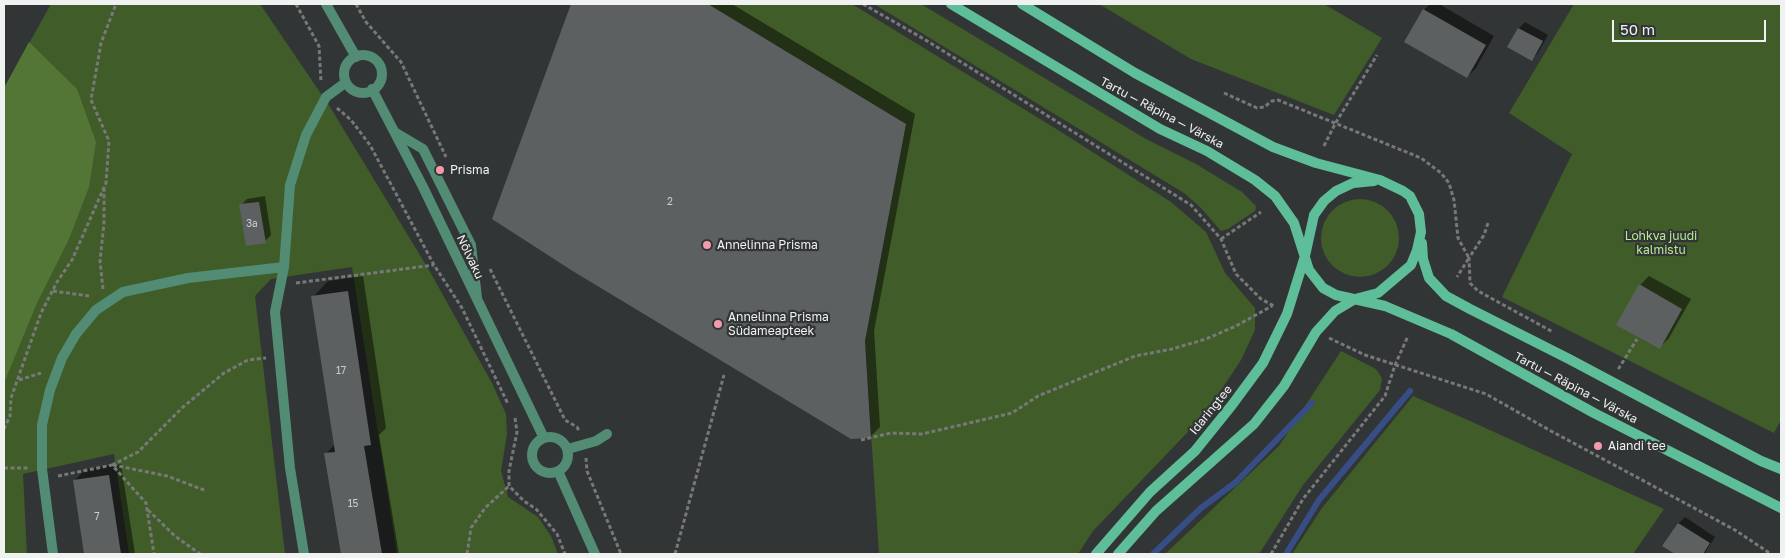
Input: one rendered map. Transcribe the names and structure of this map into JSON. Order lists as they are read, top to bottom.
{
  "streets": {
    "main road": ["Tartu — Räpina — Värska", "Idaringtee"],
    "street": ["Nõlvaku"]
  },
  "crossings": [
    ["Tartu — Räpina — Värska", "Idaringtee"]
  ],
  "parks": ["Lohkva juudi kalmistu"],
  "places": [
    "Prisma",
    "Annelinna Prisma",
    "Annelinna Prisma Südameapteek",
    "Aiandi tee"
  ],
  "house_numbers": [
    "2",
    "3a",
    "17",
    "15",
    "7"
  ],
  "scale_bar": "50 m"
}
